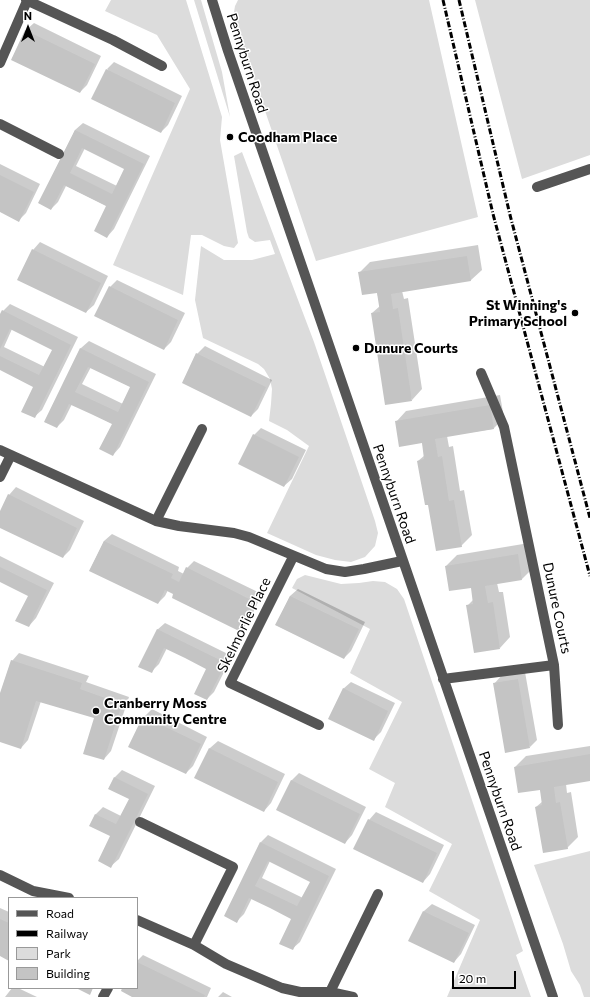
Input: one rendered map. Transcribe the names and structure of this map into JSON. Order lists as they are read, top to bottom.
{
  "streets": {
    "street": ["Pennyburn Road", "Dunure Courts", "Skelmorlie Place"]
  },
  "crossings": [
    ["Pennyburn Road", "Dunure Courts"]
  ],
  "places": [
    "Coodham Place",
    "St Winning's Primary School",
    "Dunure Courts",
    "Cranberry Moss Community Centre"
  ],
  "legend": [
    "Road",
    "Railway",
    "Park",
    "Building"
  ],
  "scale_bar": "20 m",
  "north": "top"
}
